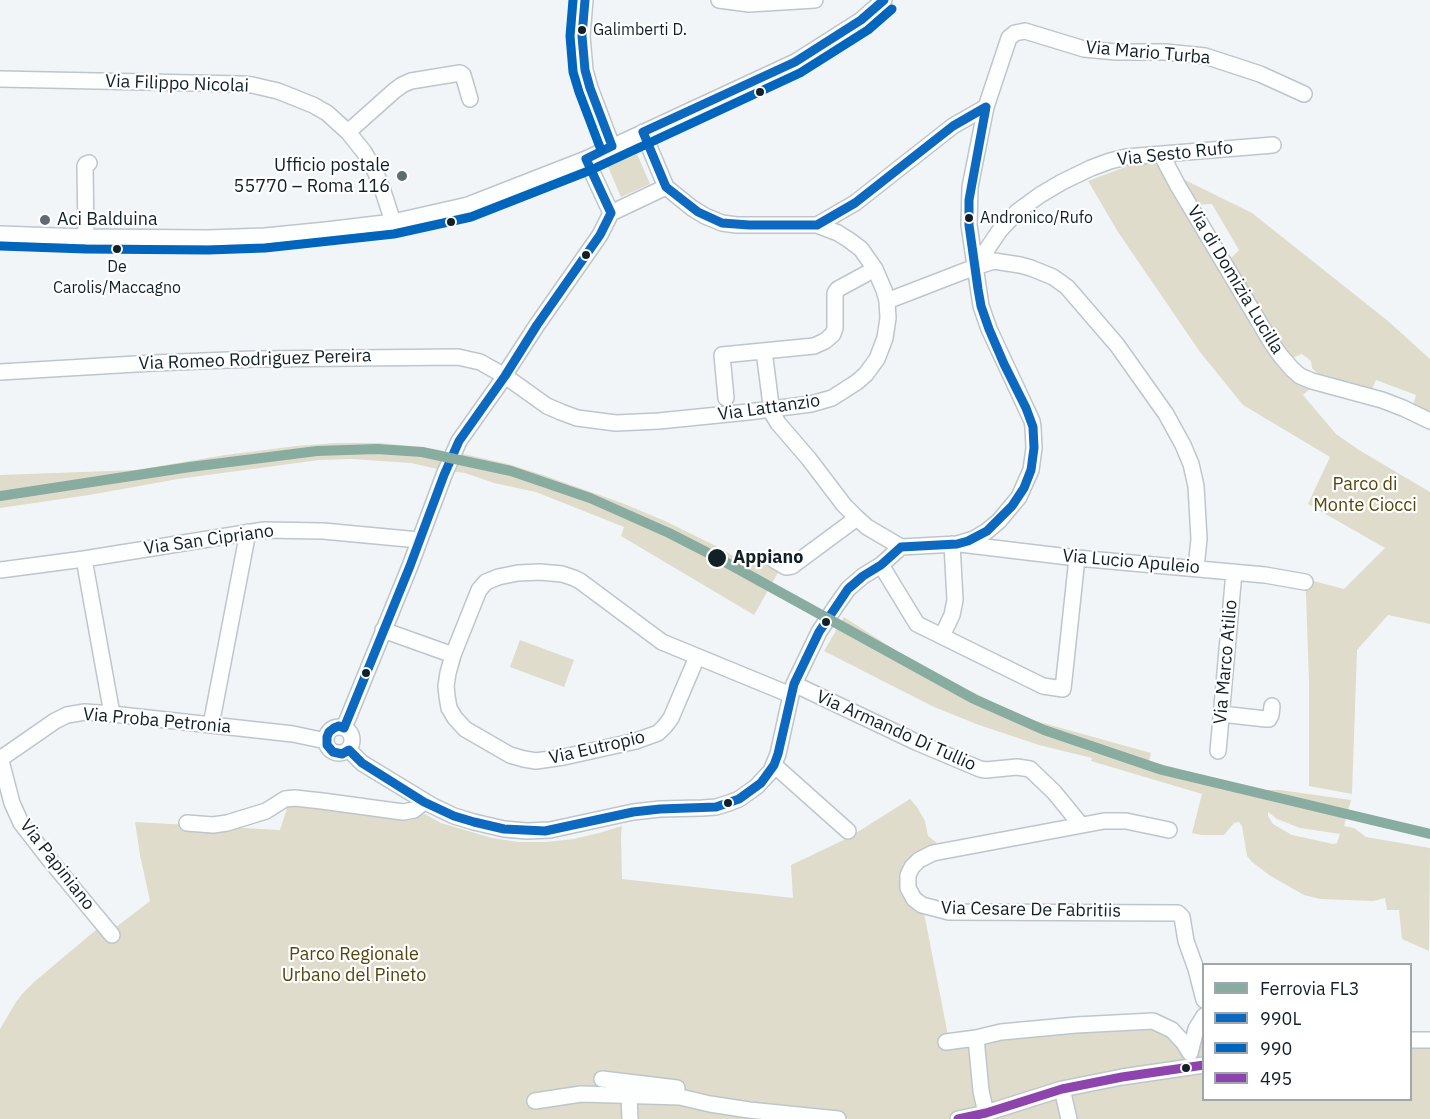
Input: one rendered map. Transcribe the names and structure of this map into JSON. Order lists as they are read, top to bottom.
{
  "streets": {
    "street": [
      "Via Mario Turba",
      "Via Filippo Nicolai",
      "Via Sesto Rufo",
      "Via di Domizia Lucilla",
      "Via Romeo Rodriguez Pereira",
      "Via Lattanzio",
      "Via San Cipriano",
      "Via Lucio Apuleio",
      "Via Marco Atilio",
      "Via Proba Petronia",
      "Via Armando Di Tullio",
      "Via Eutropio",
      "Via Papiniano",
      "Via Cesare De Fabritiis"
    ]
  },
  "crossings": [
    ["Via Sesto Rufo", "Via di Domizia Lucilla"],
    ["Via Romeo Rodriguez Pereira", "Via Lattanzio"],
    ["Via Lucio Apuleio", "Via Marco Atilio"],
    ["Via Proba Petronia", "Via Papiniano"],
    ["Via Armando Di Tullio", "Via Eutropio"],
    ["Via Armando Di Tullio", "Via Cesare De Fabritiis"]
  ],
  "parks": ["Parco di Monte Ciocci", "Parco Regionale Urbano del Pineto"],
  "places": [
    "Galimberti D.",
    "Ufficio postale 55770 – Roma 116",
    "Andronico/Rufo",
    "Aci Balduina",
    "De Carolis/Maccagno",
    "Appiano"
  ],
  "lines": [
    "transit line 990L",
    "transit line 990",
    "rail line FL3",
    "transit line 495"
  ],
  "legend": [
    "Ferrovia FL3",
    "990L",
    "990",
    "495"
  ]
}
